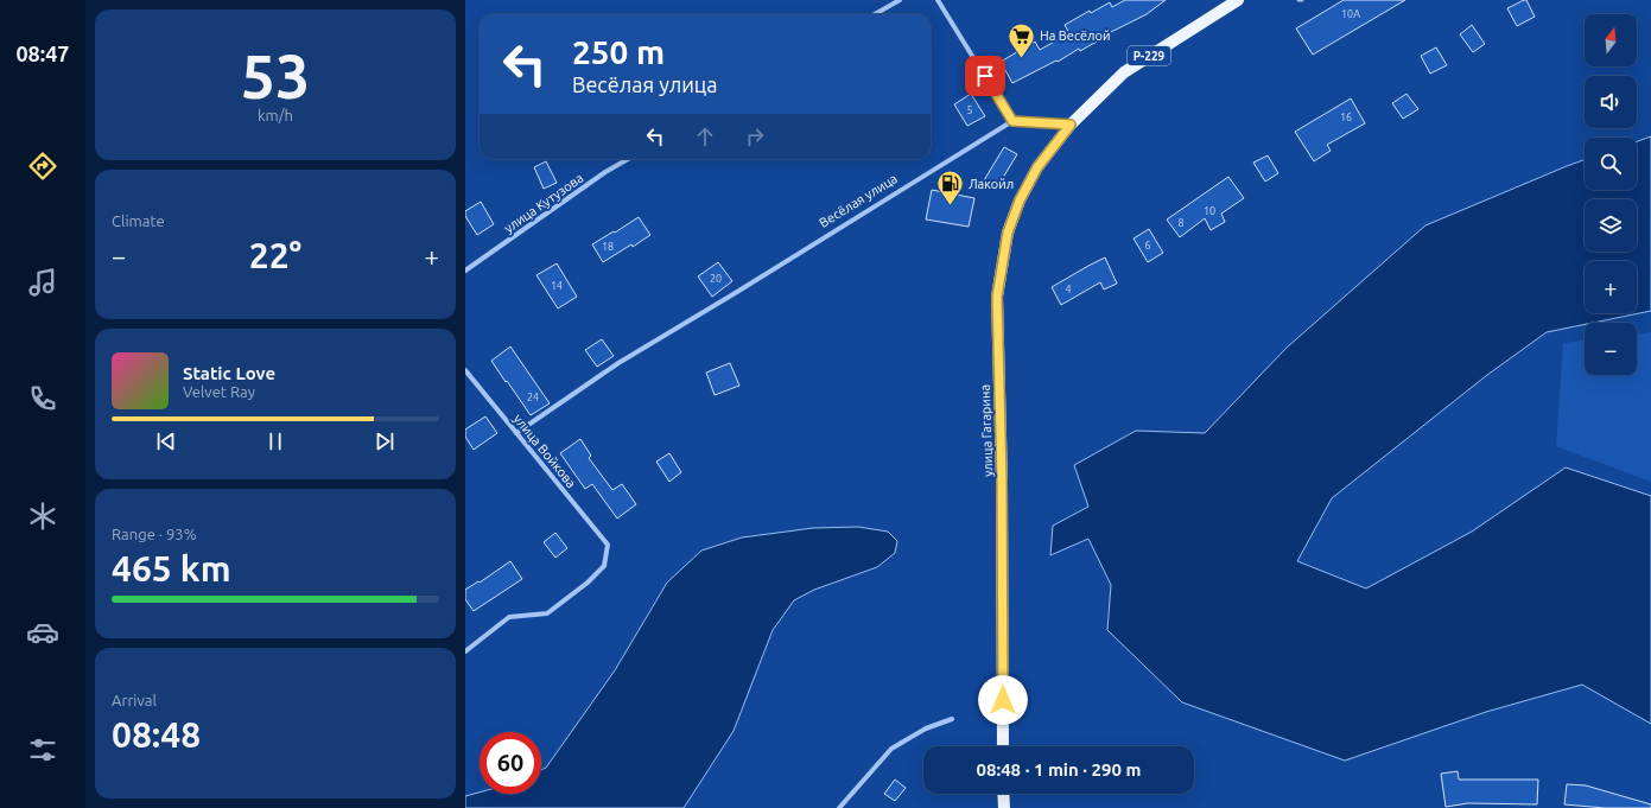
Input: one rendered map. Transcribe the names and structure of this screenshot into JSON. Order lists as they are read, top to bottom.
{
  "streets": {
    "main road": ["Р-229", "улица Гагарина"],
    "street": ["Весёлая улица", "улица Кутузова", "улица Войкова"]
  },
  "crossings": [
    ["Р-229", "улица Гагарина"],
    ["Весёлая улица", "улица Войкова"]
  ],
  "places": {
    "supermarket": ["На Весёлой"],
    "fuel station": ["Лакойл"]
  },
  "house_numbers": [
    "10А",
    "5",
    "16",
    "10",
    "8",
    "6",
    "18",
    "20",
    "14",
    "4",
    "24"
  ],
  "north": "top",
  "page": {
    "tabs": "08:47",
    "tile": [
      ["53", "km/h"],
      "Climate",
      ["Range · 93%", "465 km"],
      ["Arrival", "08:48"]
    ],
    "map_buttons": ["+", "−"],
    "turn": ["250 m", "Весёлая улица"],
    "heat": ["−", "22°", "+"],
    "song": ["Static Love", "Velvet Ray"],
    "limit": "60",
    "trip": "08:48 · 1 min · 290 m"
  }
}
